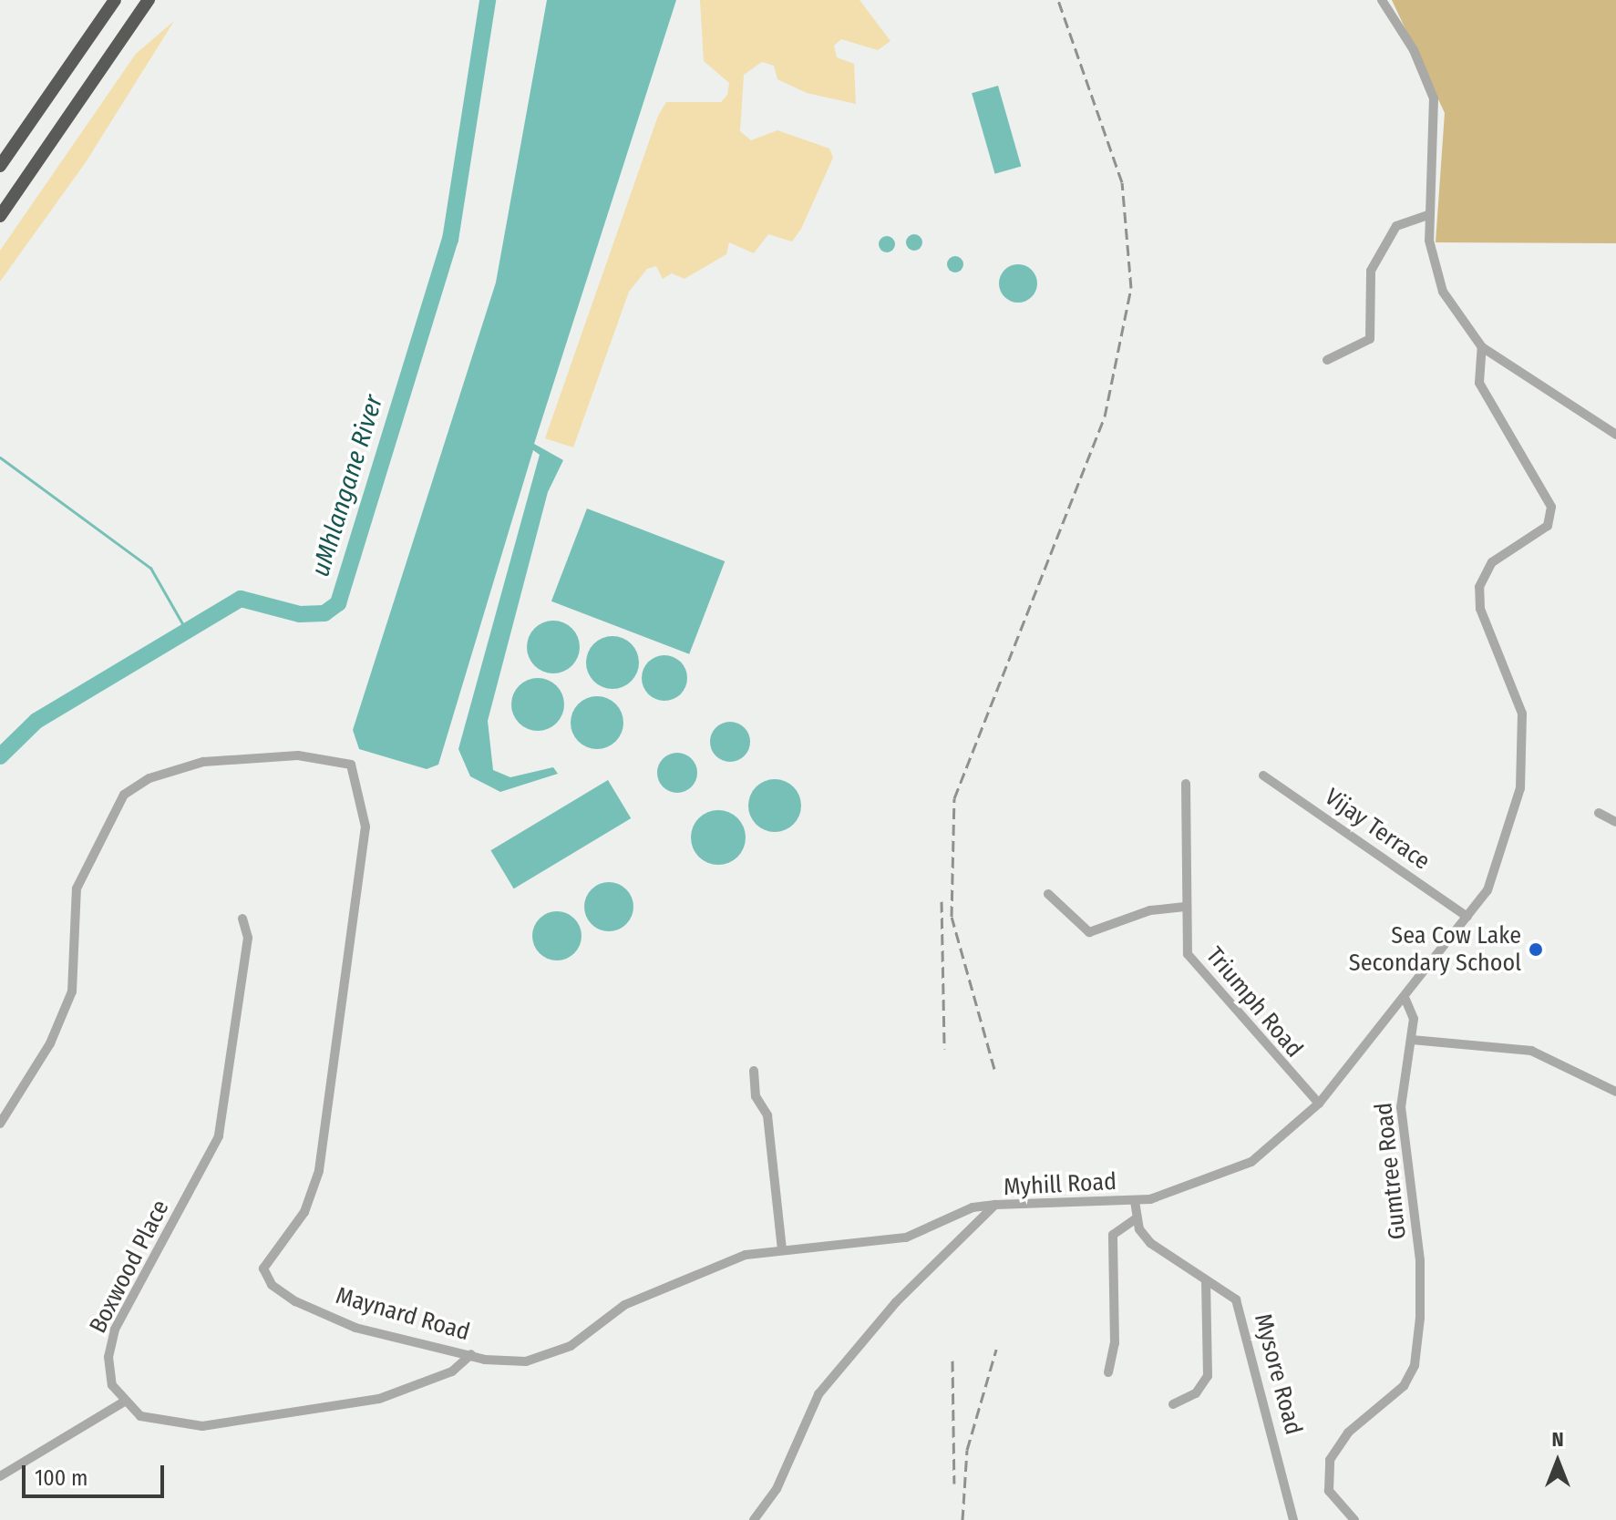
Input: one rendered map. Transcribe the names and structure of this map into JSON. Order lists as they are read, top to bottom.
{
  "streets": {
    "street": [
      "Vijay Terrace",
      "Triumph Road",
      "Gumtree Road",
      "Myhill Road",
      "Boxwood Place",
      "Maynard Road",
      "Mysore Road"
    ]
  },
  "crossings": [
    ["Triumph Road", "Myhill Road"],
    ["Gumtree Road", "Myhill Road"],
    ["Myhill Road", "Maynard Road"],
    ["Myhill Road", "Mysore Road"]
  ],
  "water": ["uMhlangane River"],
  "places": ["Sea Cow Lake Secondary School"],
  "scale_bar": "100 m",
  "north": "top"
}
